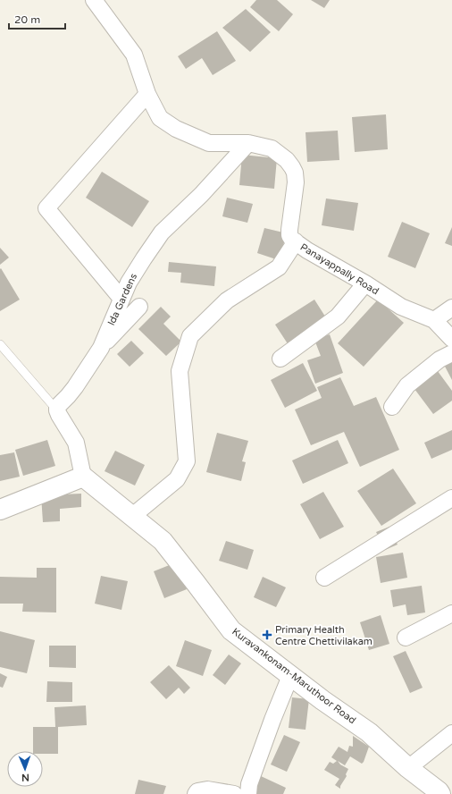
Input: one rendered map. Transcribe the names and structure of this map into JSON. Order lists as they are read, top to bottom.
{
  "streets": {
    "main road": ["Kuravankonam-Maruthoor Road"],
    "street": ["Panayappally Road", "Ida Gardens"]
  },
  "crossings": [
    ["Panayappally Road", "Ida Gardens"]
  ],
  "places": {
    "health": ["Primary Health Centre Chettivilakam"]
  },
  "scale_bar": "20 m",
  "north": "bottom"
}
